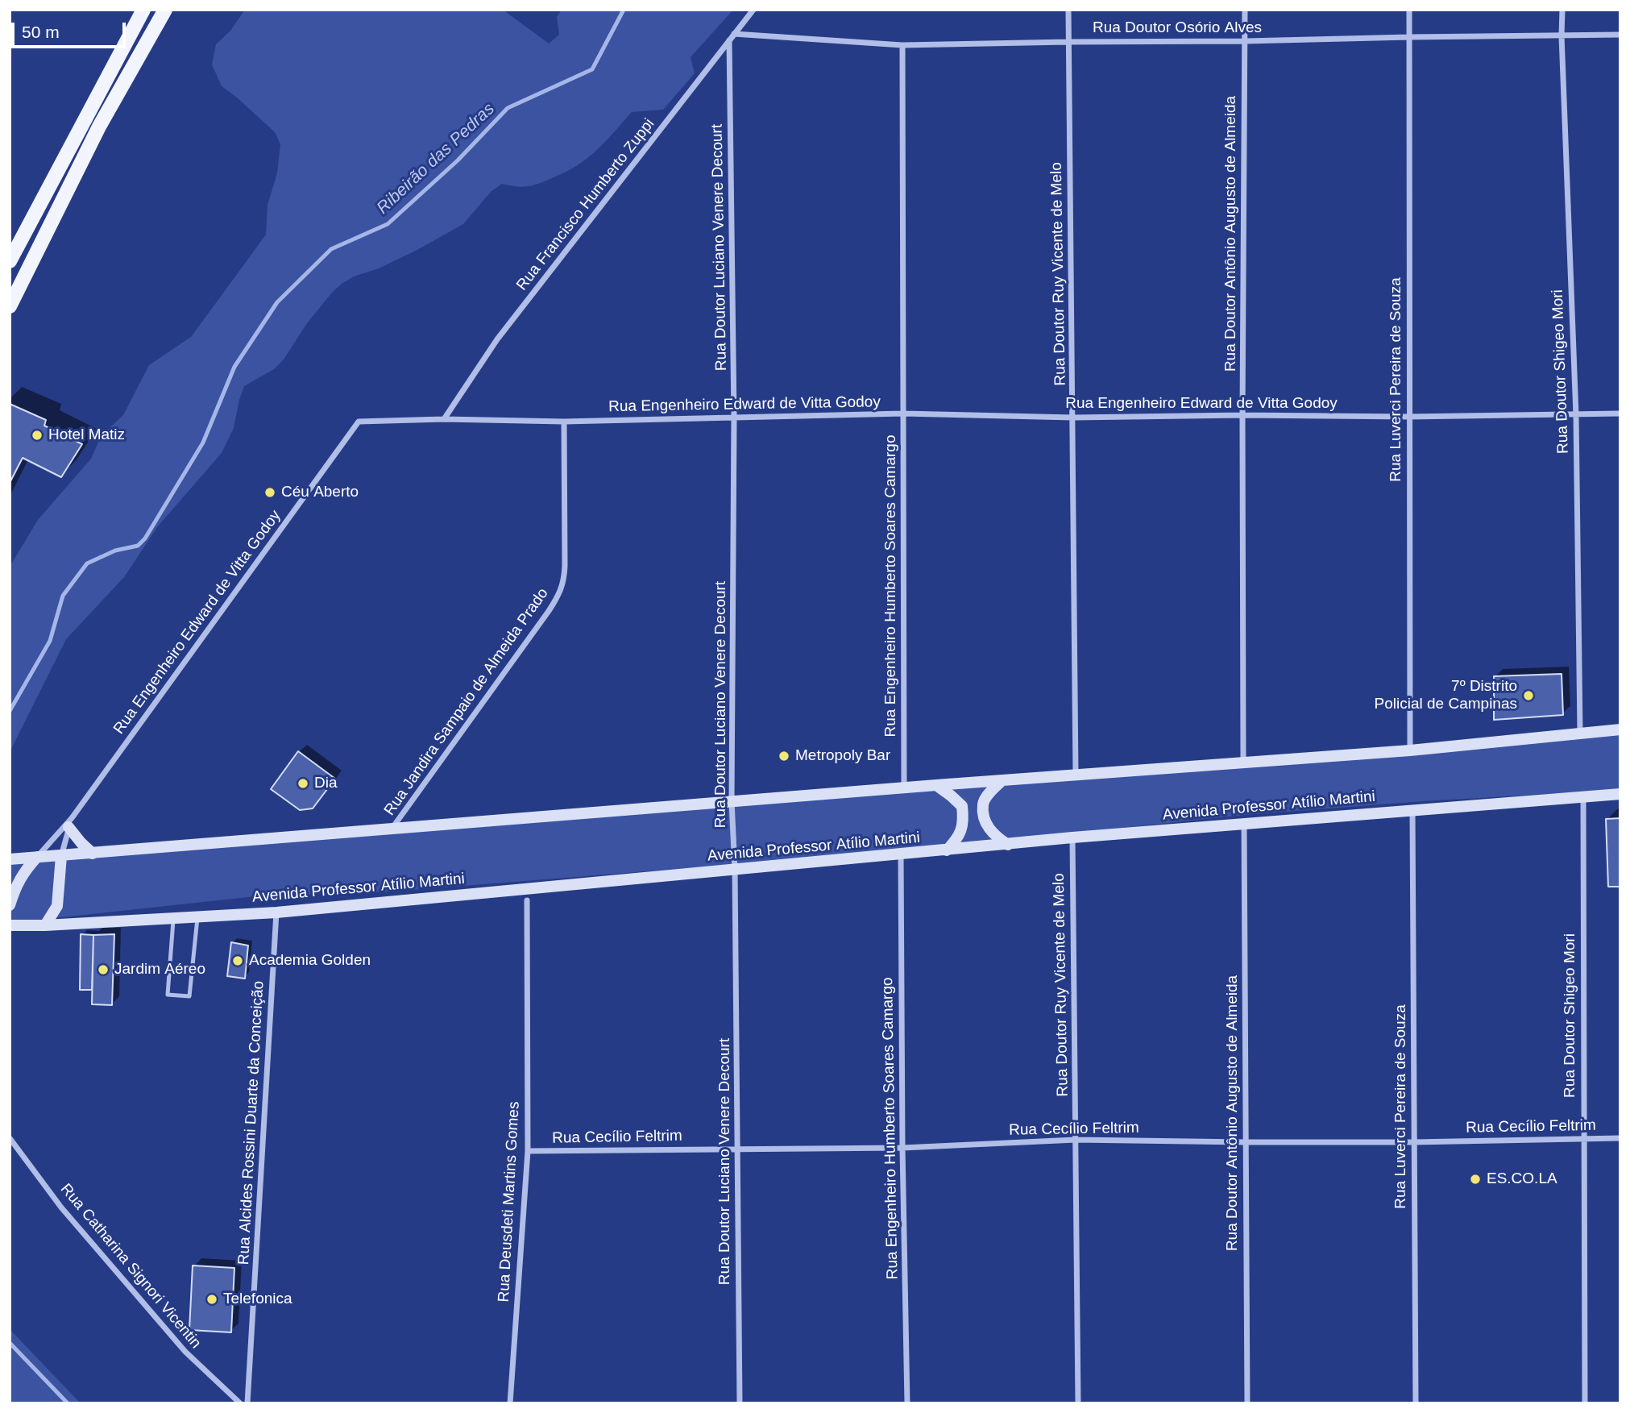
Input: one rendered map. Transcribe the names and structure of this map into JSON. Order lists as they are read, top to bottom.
{
  "streets": {
    "main road": ["Avenida Professor Atílio Martini"],
    "street": [
      "Rua Doutor Osório Alves",
      "Rua Francisco Humberto Zuppi",
      "Rua Doutor Antônio Augusto de Almeida",
      "Rua Doutor Luciano Venere Decourt",
      "Rua Doutor Ruy Vicente de Melo",
      "Rua Doutor Shigeo Mori",
      "Rua Luverci Pereira de Souza",
      "Rua Engenheiro Edward de Vitta Godoy",
      "Rua Engenheiro Humberto Soares Camargo",
      "Rua Jandira Sampaio de Almeida Prado",
      "Rua Alcides Rossini Duarte da Conceição",
      "Rua Cecílio Feltrim",
      "Rua Deusdeti Martins Gomes",
      "Rua Catharina Signori Vicentin"
    ]
  },
  "crossings": [
    ["Rua Doutor Osório Alves", "Rua Francisco Humberto Zuppi"],
    ["Rua Doutor Osório Alves", "Rua Doutor Antônio Augusto de Almeida"],
    ["Rua Doutor Osório Alves", "Rua Doutor Ruy Vicente de Melo"],
    ["Rua Doutor Osório Alves", "Rua Doutor Shigeo Mori"],
    ["Rua Doutor Osório Alves", "Rua Luverci Pereira de Souza"],
    ["Rua Doutor Osório Alves", "Rua Engenheiro Humberto Soares Camargo"],
    ["Rua Francisco Humberto Zuppi", "Rua Doutor Luciano Venere Decourt"],
    ["Rua Francisco Humberto Zuppi", "Rua Engenheiro Edward de Vitta Godoy"],
    ["Rua Doutor Antônio Augusto de Almeida", "Rua Engenheiro Edward de Vitta Godoy"],
    ["Rua Doutor Antônio Augusto de Almeida", "Avenida Professor Atílio Martini"],
    ["Rua Doutor Antônio Augusto de Almeida", "Rua Cecílio Feltrim"],
    ["Rua Doutor Luciano Venere Decourt", "Rua Engenheiro Edward de Vitta Godoy"],
    ["Rua Doutor Luciano Venere Decourt", "Avenida Professor Atílio Martini"],
    ["Rua Doutor Luciano Venere Decourt", "Rua Cecílio Feltrim"],
    ["Rua Doutor Ruy Vicente de Melo", "Rua Engenheiro Edward de Vitta Godoy"],
    ["Rua Doutor Ruy Vicente de Melo", "Avenida Professor Atílio Martini"],
    ["Rua Doutor Ruy Vicente de Melo", "Rua Cecílio Feltrim"],
    ["Rua Doutor Shigeo Mori", "Rua Engenheiro Edward de Vitta Godoy"],
    ["Rua Doutor Shigeo Mori", "Avenida Professor Atílio Martini"],
    ["Rua Doutor Shigeo Mori", "Rua Cecílio Feltrim"],
    ["Rua Luverci Pereira de Souza", "Rua Engenheiro Edward de Vitta Godoy"],
    ["Rua Luverci Pereira de Souza", "Avenida Professor Atílio Martini"],
    ["Rua Luverci Pereira de Souza", "Rua Cecílio Feltrim"],
    ["Rua Engenheiro Edward de Vitta Godoy", "Rua Engenheiro Humberto Soares Camargo"],
    ["Rua Engenheiro Edward de Vitta Godoy", "Rua Jandira Sampaio de Almeida Prado"],
    ["Rua Engenheiro Humberto Soares Camargo", "Avenida Professor Atílio Martini"],
    ["Rua Engenheiro Humberto Soares Camargo", "Rua Cecílio Feltrim"],
    ["Avenida Professor Atílio Martini", "Rua Alcides Rossini Duarte da Conceição"],
    ["Rua Cecílio Feltrim", "Rua Deusdeti Martins Gomes"]
  ],
  "water": ["Ribeirão das Pedras"],
  "places": [
    "Hotel Matiz",
    "Céu Aberto",
    "7º Distrito Policial de Campinas",
    "Metropoly Bar",
    "Dia",
    "Academia Golden",
    "Jardim Aéreo",
    "ES.CO.LA",
    "Telefonica"
  ],
  "scale_bar": "50 m"
}
